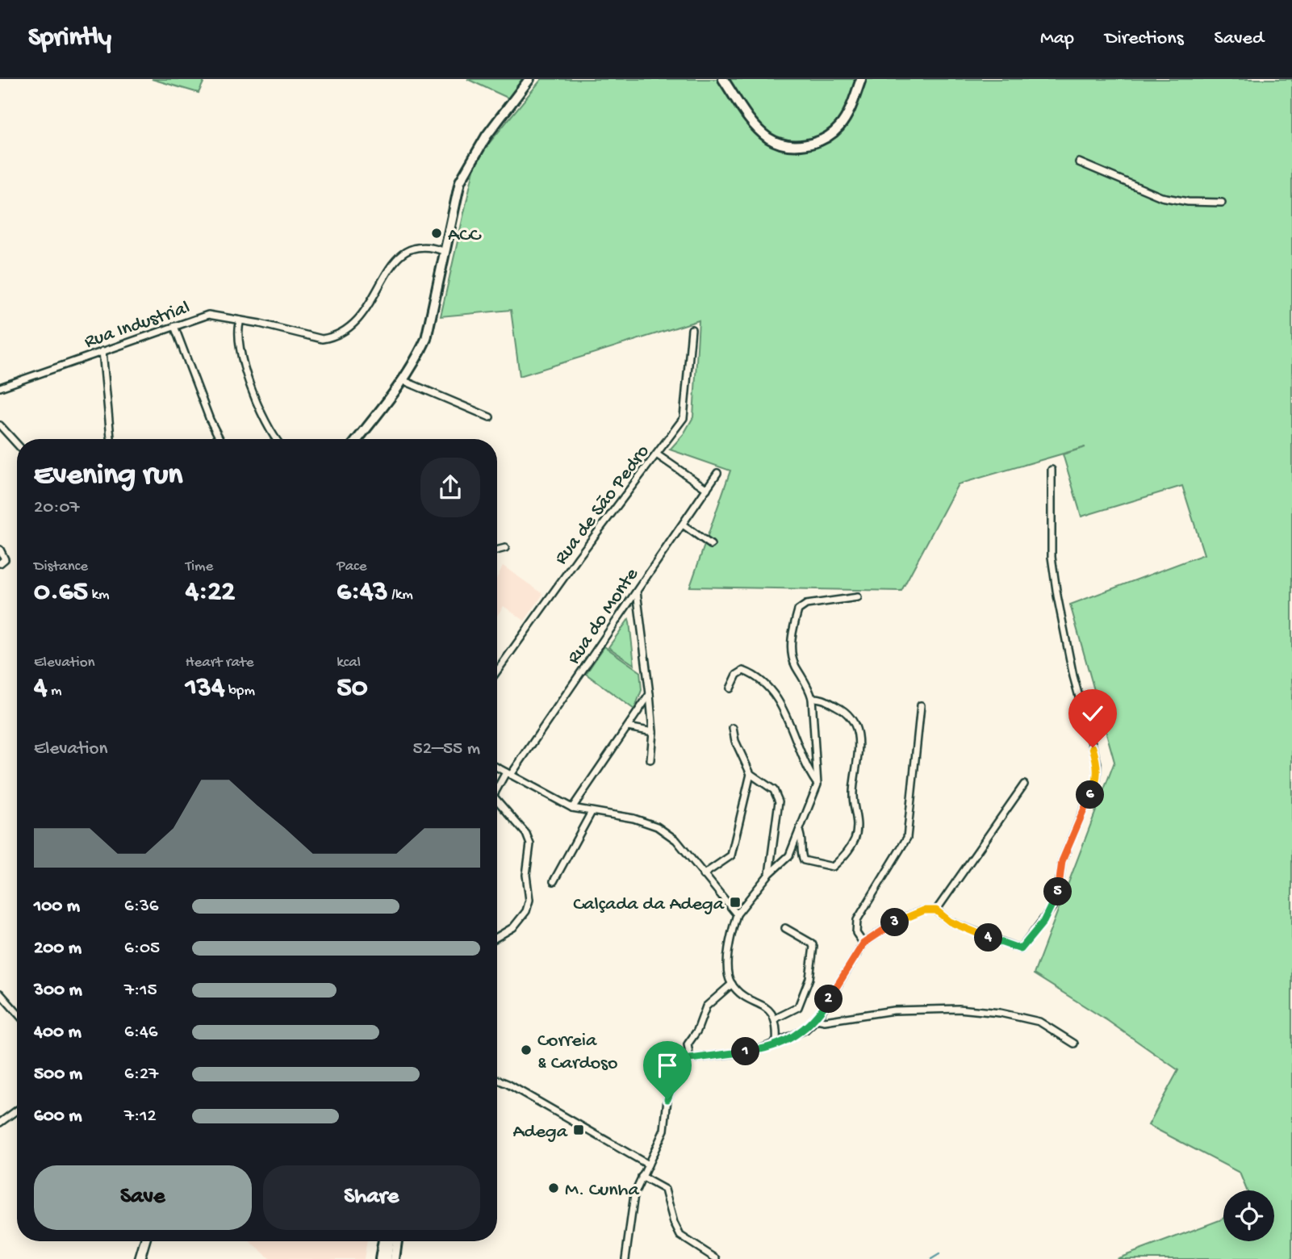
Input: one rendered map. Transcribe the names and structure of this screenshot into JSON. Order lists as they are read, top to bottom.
{
  "streets": {
    "street": ["Rua Industrial", "Rua de São Pedro", "Rua do Monte"]
  },
  "places": {
    "other": ["ACC", "Correia & Cardoso", "M. Cunha"],
    "transit": ["Calçada da Adega", "Adega"]
  },
  "page": {
    "header": "Sprintly",
    "nav": ["Map", "Directions", "Saved"],
    "heading": ["Evening run", "20:07"],
    "stats": [
      ["Distance", "0.65 km"],
      ["Time", "4:22"],
      ["Pace", "6:43 /km"],
      ["Elevation", "4 m"],
      ["Heart rate", "134 bpm"],
      ["kcal", "50"]
    ],
    "chart": ["Elevation", "52–55 m"],
    "pins": [
      "6",
      "5",
      "3",
      "4",
      "2",
      "1"
    ],
    "list": [
      {
        "name": "100 m",
        "note": "6:36"
      },
      {
        "name": "200 m",
        "note": "6:05"
      },
      {
        "name": "300 m",
        "note": "7:15"
      },
      {
        "name": "400 m",
        "note": "6:46"
      },
      {
        "name": "500 m",
        "note": "6:27"
      },
      {
        "name": "600 m",
        "note": "7:12"
      }
    ],
    "buttons": ["Save", "Share"]
  }
}
